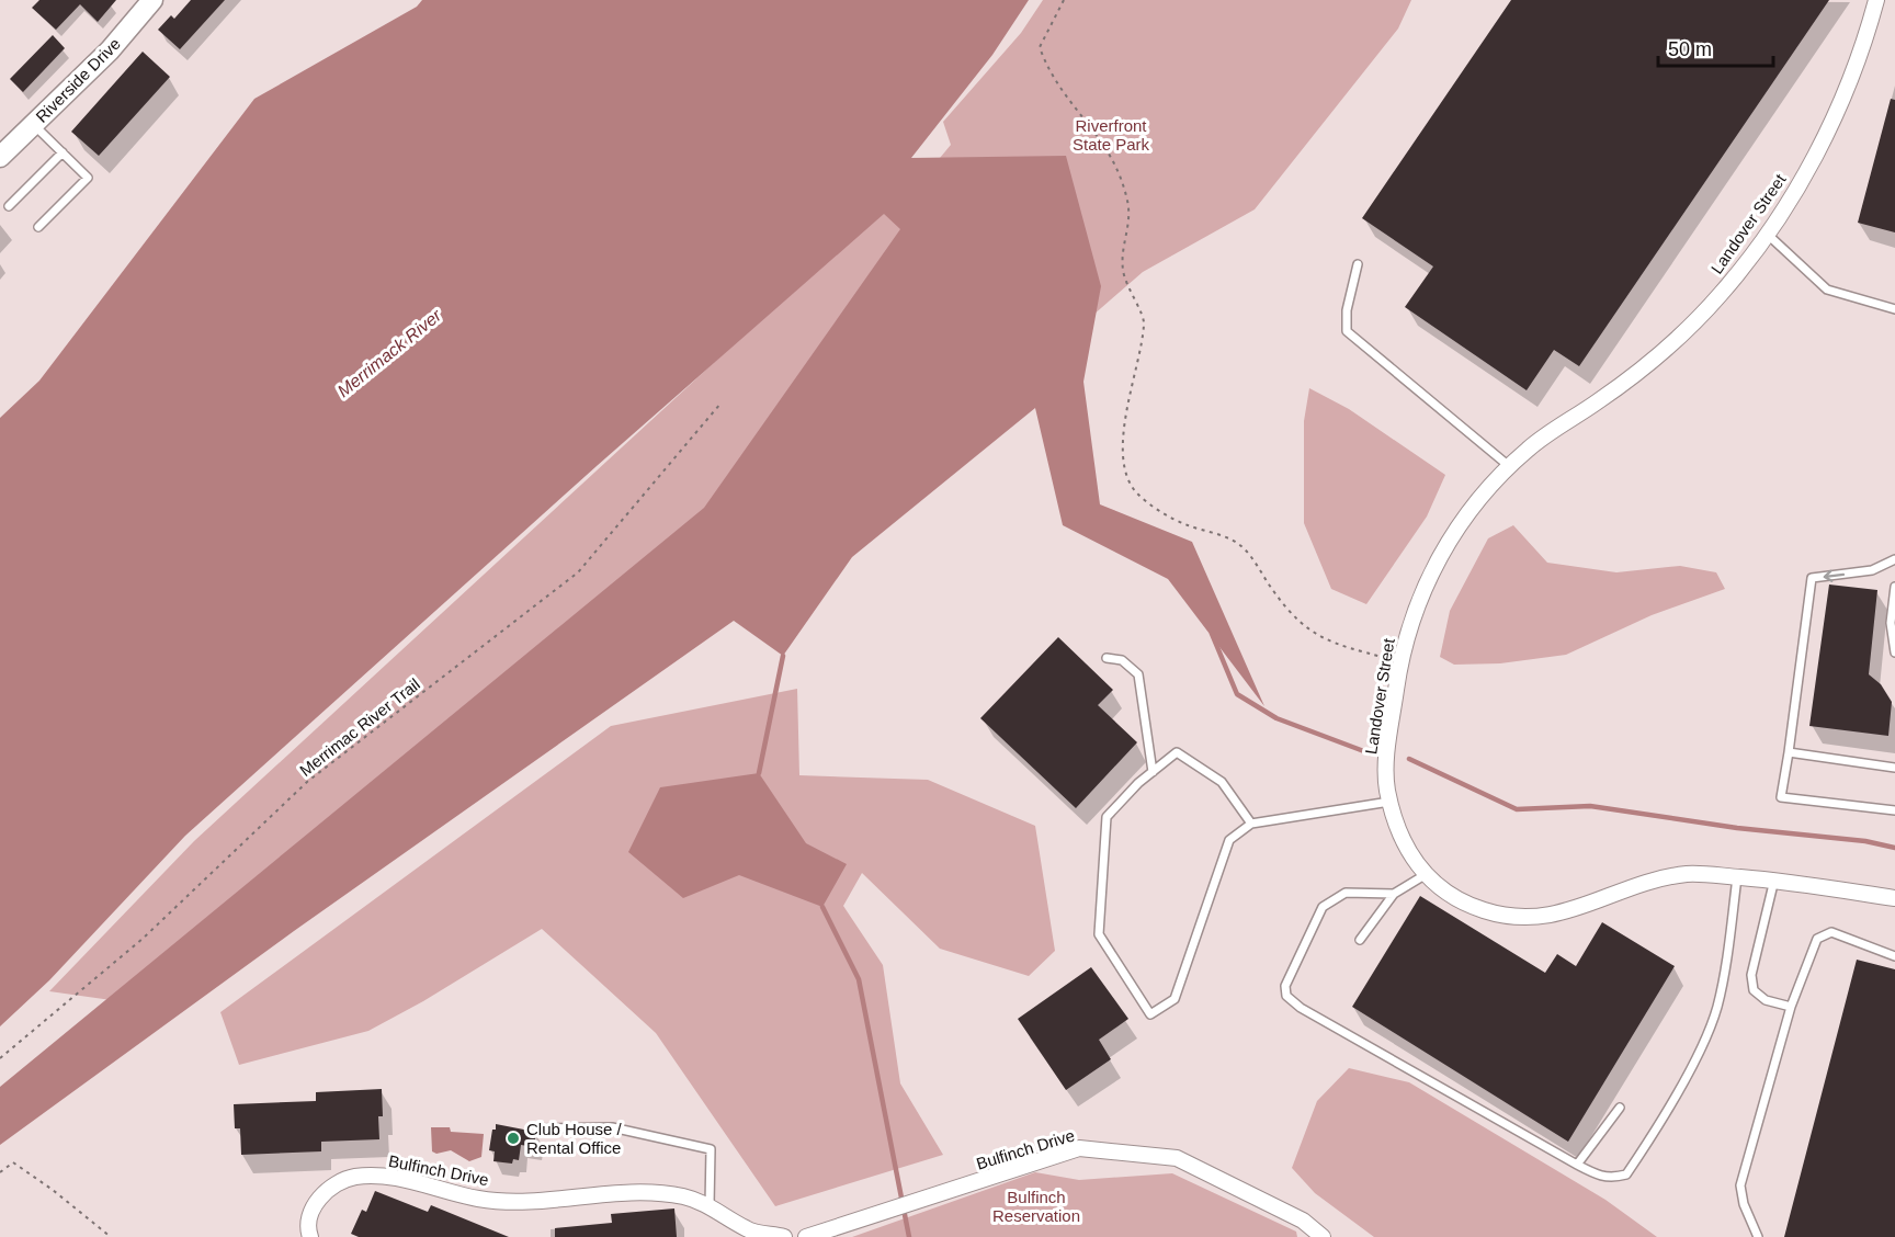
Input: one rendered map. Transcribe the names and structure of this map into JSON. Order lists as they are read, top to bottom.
{
  "streets": {
    "main road": ["Riverside Drive"],
    "street": ["Landover Street", "Bulfinch Drive"],
    "path": ["Merrimac River Trail"]
  },
  "water": ["Merrimack River"],
  "parks": ["Riverfront State Park", "Bulfinch Reservation"],
  "places": ["Club House / Rental Office"],
  "scale_bar": "50 m"
}
